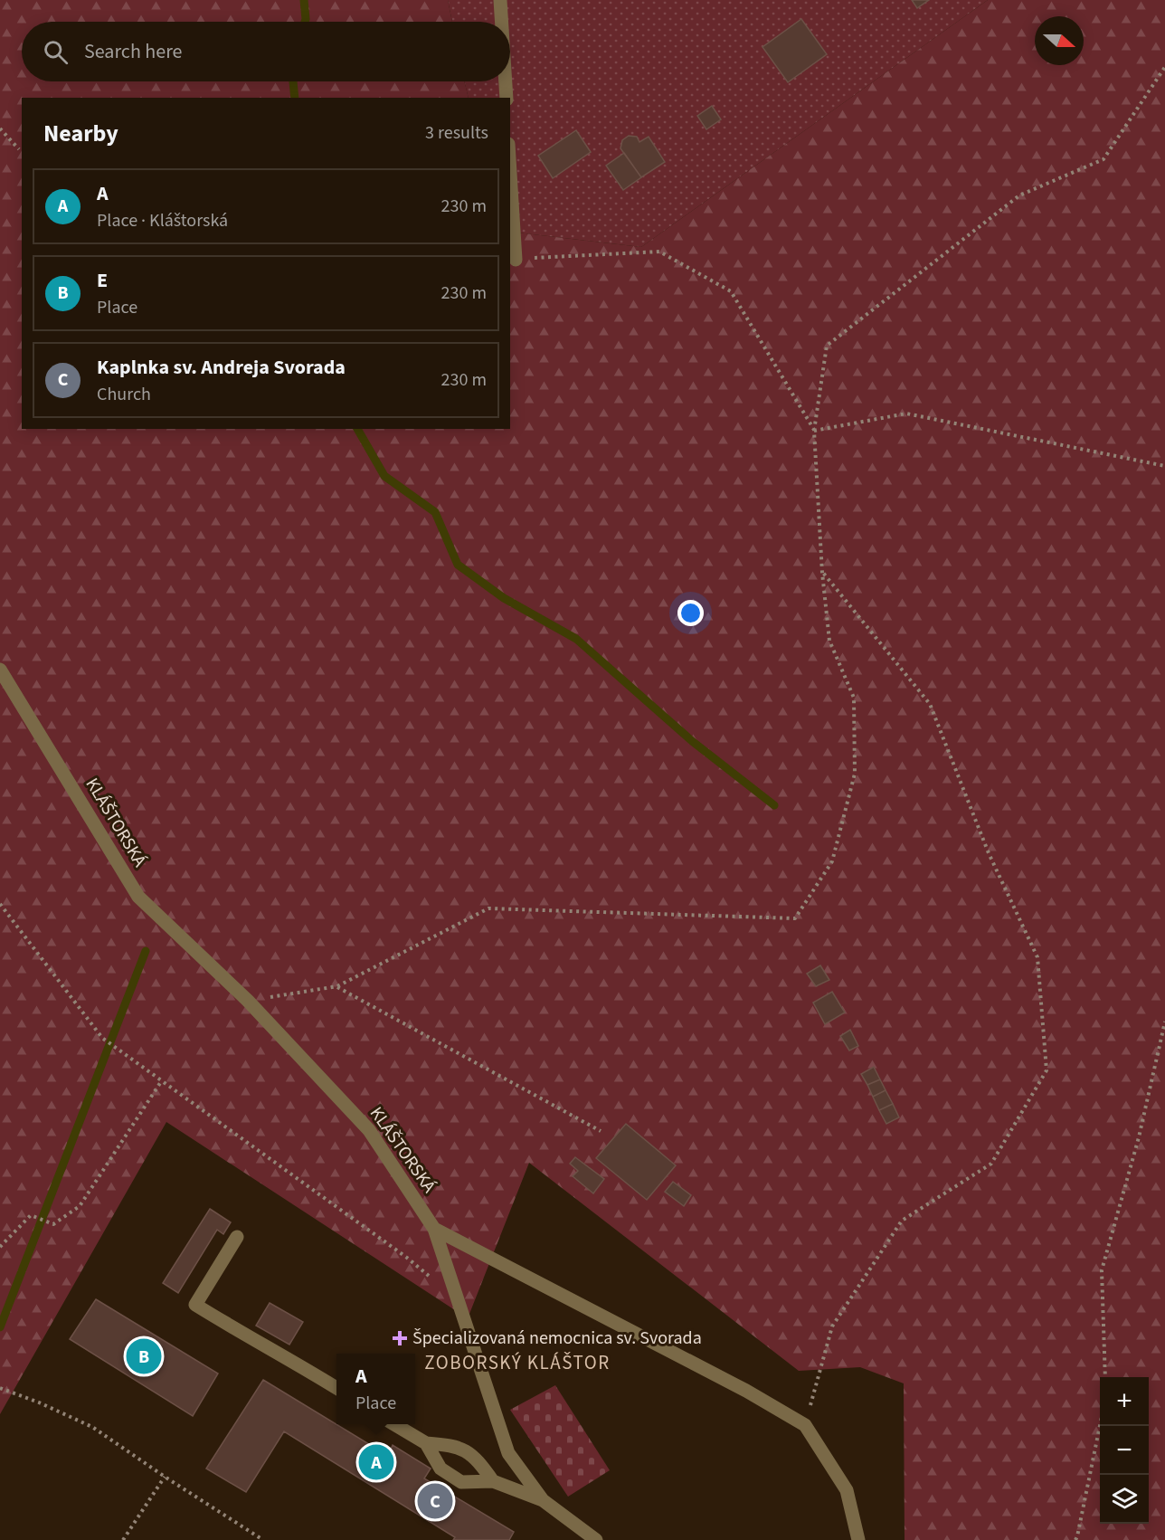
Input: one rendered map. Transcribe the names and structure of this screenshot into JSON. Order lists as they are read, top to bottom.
{
  "streets": {
    "street": ["KLÁŠTORSKÁ"]
  },
  "districts": ["ZOBORSKÝ KLÁŠTOR"],
  "places": {
    "health": ["Špecializovaná nemocnica sv. Svorada"]
  },
  "north": "right",
  "page": {
    "search": "Search here",
    "heading": ["Nearby", "3 results"],
    "list": [
      {
        "mark": "A",
        "name": "A",
        "note": "Place · Kláštorská",
        "value": "230 m"
      },
      {
        "mark": "B",
        "name": "E",
        "note": "Place",
        "value": "230 m"
      },
      {
        "mark": "C",
        "name": "Kaplnka sv. Andreja Svorada",
        "note": "Church",
        "value": "230 m"
      }
    ],
    "pins": ["B", "A", "C"],
    "popup": ["A", "Place"],
    "map_buttons": ["+", "−"]
  }
}
